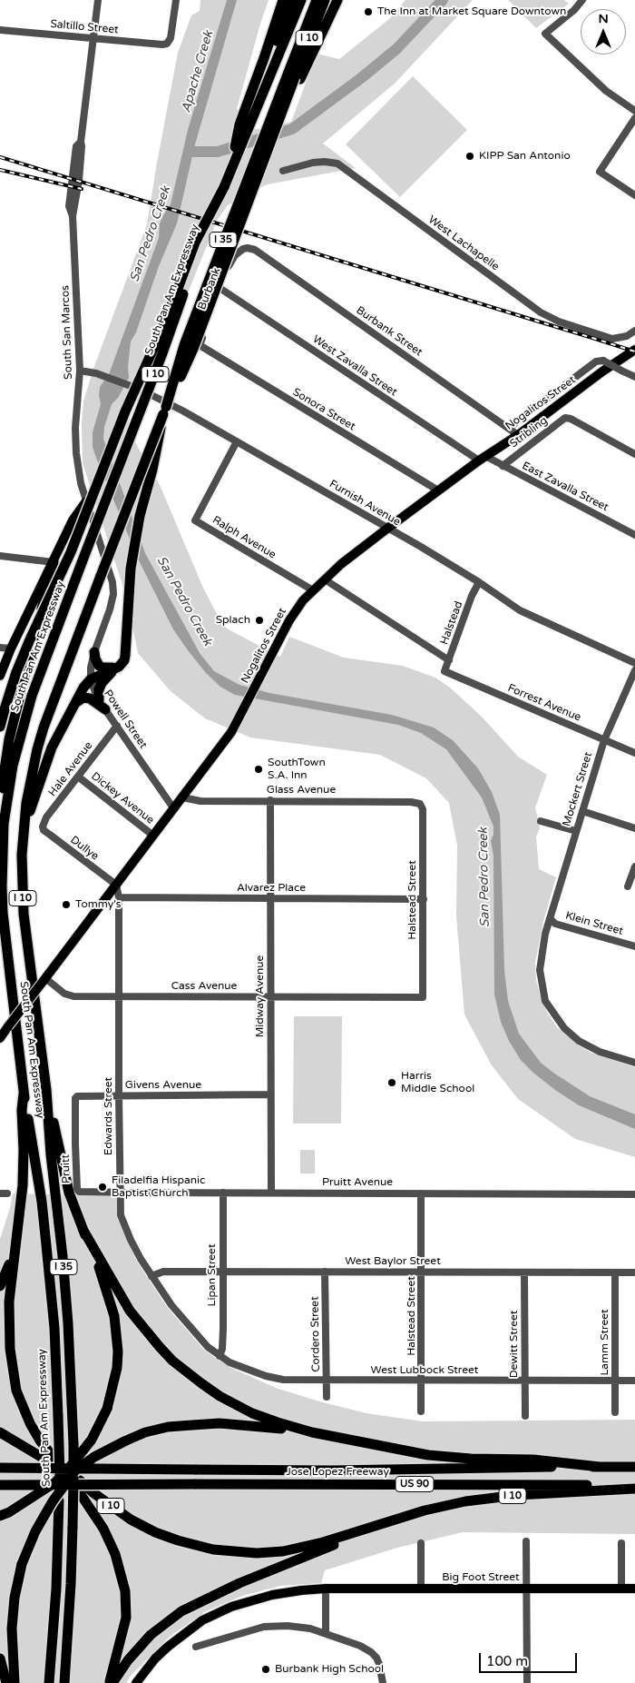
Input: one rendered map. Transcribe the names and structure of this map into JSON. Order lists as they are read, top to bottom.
{
  "streets": {
    "highway": [
      "I 10",
      "I 35",
      "South Pan Am Expressway",
      "Jose Lopez Freeway",
      "US 90"
    ],
    "main road": ["Nogalitos Street", "Big Foot Street"],
    "street": [
      "Saltillo Street",
      "West Lachapelle",
      "Burbank",
      "Burbank Street",
      "South San Marcos",
      "West Zavalla Street",
      "Sonora Street",
      "Stribling",
      "East Zavalla Street",
      "Furnish Avenue",
      "Ralph Avenue",
      "Halstead",
      "Forrest Avenue",
      "Powell Street",
      "Hale Avenue",
      "Mockert Street",
      "Glass Avenue",
      "Dickey Avenue",
      "Dullye",
      "Alvarez Place",
      "Halstead Street",
      "Klein Street",
      "Cass Avenue",
      "Midway Avenue",
      "Givens Avenue",
      "Edwards Street",
      "Pruitt",
      "Pruitt Avenue",
      "West Baylor Street",
      "Lipan Street",
      "Cordero Street",
      "Lamm Street",
      "Dewitt Street",
      "West Lubbock Street"
    ]
  },
  "crossings": [
    ["Saltillo Street", "South San Marcos"],
    ["I 10", "South Pan Am Expressway"],
    ["I 10", "Jose Lopez Freeway"],
    ["Burbank", "Burbank Street"],
    ["Burbank", "West Zavalla Street"],
    ["Burbank", "Sonora Street"],
    ["Burbank Street", "Nogalitos Street"],
    ["South San Marcos", "Furnish Avenue"],
    ["South San Marcos", "Powell Street"],
    ["West Zavalla Street", "Nogalitos Street"],
    ["West Zavalla Street", "East Zavalla Street"],
    ["Nogalitos Street", "Sonora Street"],
    ["Nogalitos Street", "East Zavalla Street"],
    ["Nogalitos Street", "Furnish Avenue"],
    ["Nogalitos Street", "Ralph Avenue"],
    ["Nogalitos Street", "Powell Street"],
    ["Nogalitos Street", "Glass Avenue"],
    ["Nogalitos Street", "Dickey Avenue"],
    ["Nogalitos Street", "Dullye"],
    ["Nogalitos Street", "Cass Avenue"],
    ["Nogalitos Street", "Edwards Street"],
    ["Stribling", "East Zavalla Street"],
    ["Furnish Avenue", "Ralph Avenue"],
    ["Furnish Avenue", "Halstead"],
    ["Halstead", "Forrest Avenue"],
    ["Forrest Avenue", "Mockert Street"],
    ["Powell Street", "Hale Avenue"],
    ["Hale Avenue", "Dickey Avenue"],
    ["Hale Avenue", "Dullye"],
    ["Mockert Street", "Klein Street"],
    ["Glass Avenue", "Halstead Street"],
    ["Glass Avenue", "Midway Avenue"],
    ["Dullye", "Edwards Street"],
    ["Alvarez Place", "Halstead Street"],
    ["Alvarez Place", "Midway Avenue"],
    ["Alvarez Place", "Edwards Street"],
    ["Halstead Street", "Cass Avenue"],
    ["Halstead Street", "Pruitt Avenue"],
    ["Halstead Street", "West Baylor Street"],
    ["Halstead Street", "West Lubbock Street"],
    ["Cass Avenue", "Midway Avenue"],
    ["Cass Avenue", "Edwards Street"],
    ["Midway Avenue", "Givens Avenue"],
    ["Midway Avenue", "Pruitt Avenue"],
    ["Givens Avenue", "Edwards Street"],
    ["Givens Avenue", "Pruitt"],
    ["Edwards Street", "Pruitt Avenue"],
    ["Edwards Street", "West Baylor Street"],
    ["Edwards Street", "Lipan Street"],
    ["Edwards Street", "West Lubbock Street"],
    ["Pruitt", "Pruitt Avenue"],
    ["Pruitt Avenue", "Lipan Street"],
    ["West Baylor Street", "Lipan Street"],
    ["West Baylor Street", "Cordero Street"],
    ["West Baylor Street", "Lamm Street"],
    ["West Baylor Street", "Dewitt Street"],
    ["Lipan Street", "West Lubbock Street"],
    ["Cordero Street", "West Lubbock Street"],
    ["Lamm Street", "West Lubbock Street"],
    ["Dewitt Street", "West Lubbock Street"]
  ],
  "water": ["Apache Creek", "San Pedro Creek"],
  "places": [
    "The Inn at Market Square Downtown",
    "KIPP San Antonio",
    "Splach",
    "SouthTown S.A. Inn",
    "Tommy's",
    "Harris Middle School",
    "Filadelfia Hispanic Baptist Church",
    "Burbank High School"
  ],
  "scale_bar": "100 m",
  "north": "top"
}
